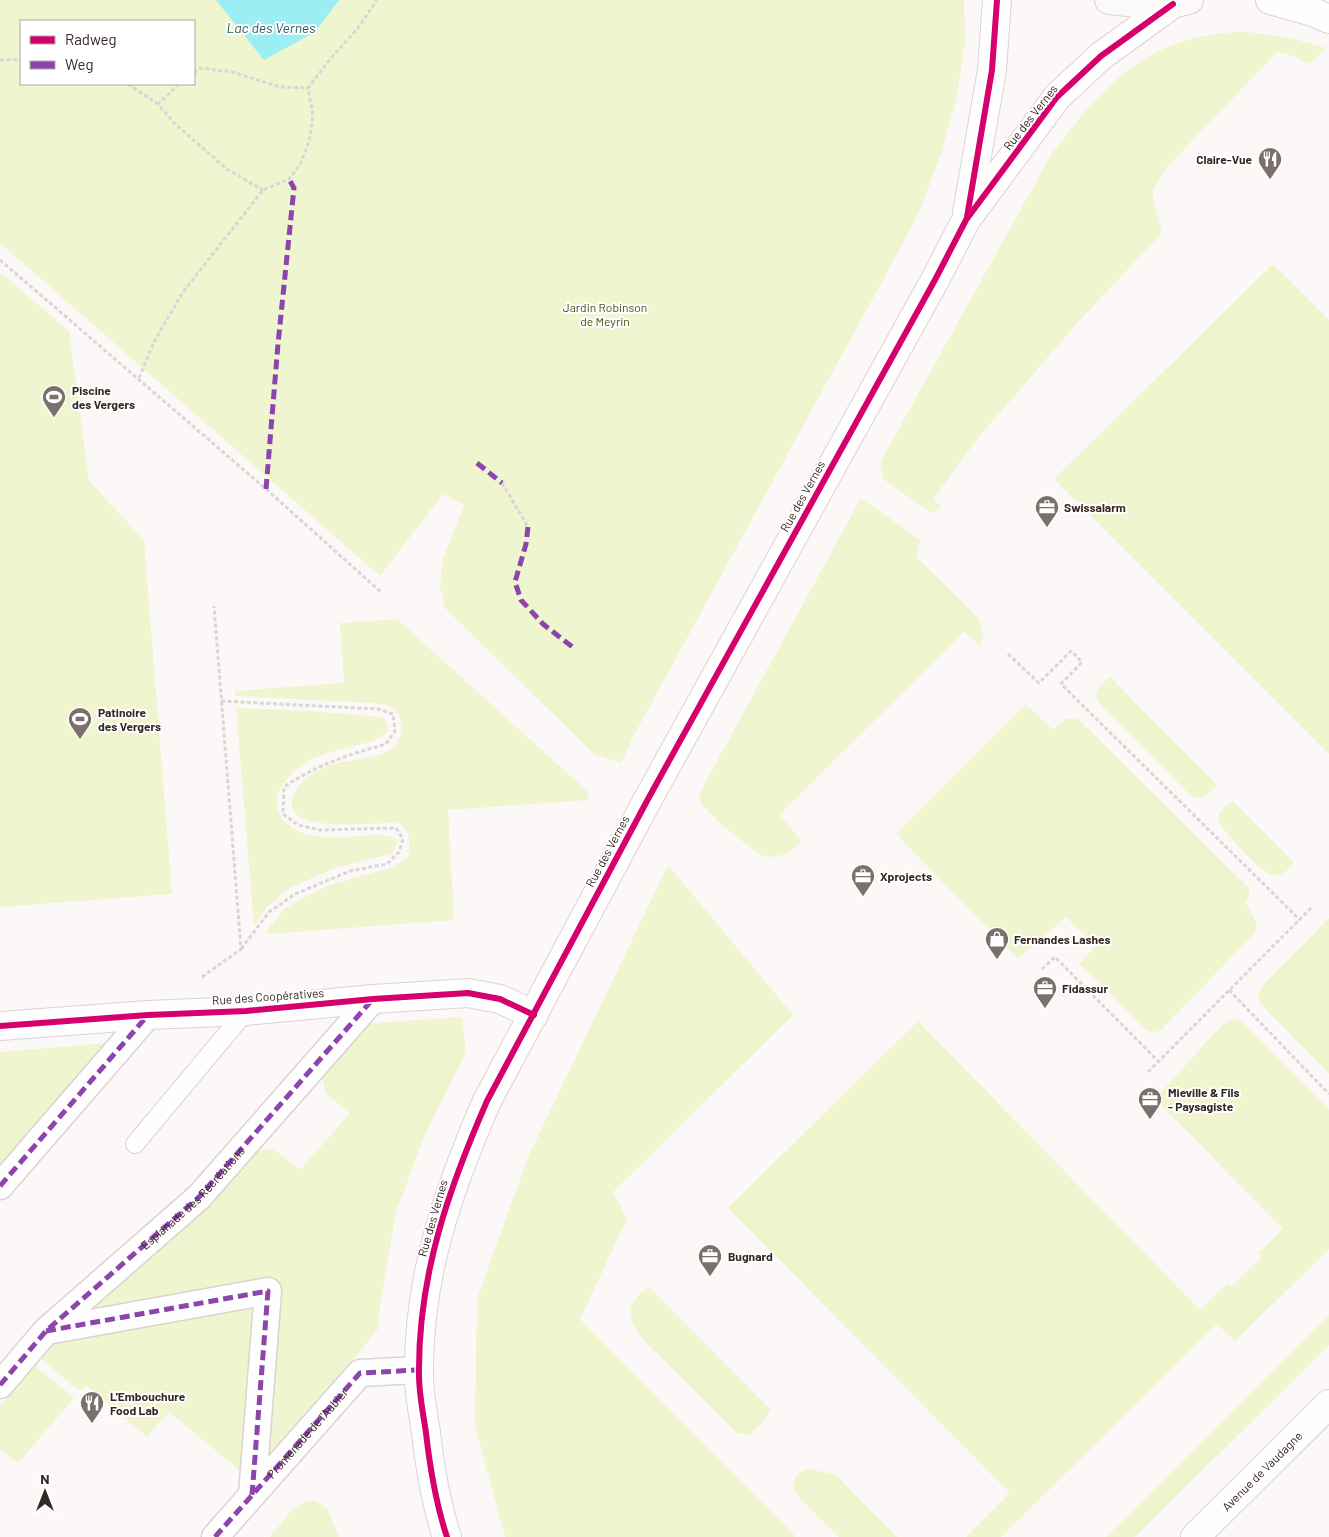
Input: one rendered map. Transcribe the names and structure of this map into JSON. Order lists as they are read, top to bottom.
{
  "streets": {
    "street": [
      "Rue des Vernes",
      "Rue des Coopératives",
      "Esplanade des Récréations",
      "Promenade de l'Aubier",
      "Avenue de Vaudagne"
    ]
  },
  "crossings": [
    ["Rue des Vernes", "Rue des Coopératives"],
    ["Rue des Vernes", "Promenade de l'Aubier"],
    ["Rue des Coopératives", "Esplanade des Récréations"]
  ],
  "water": ["Lac des Vernes"],
  "parks": ["Jardin Robinson de Meyrin"],
  "places": {
    "restaurant": ["Claire-Vue", "L'Embouchure Food Lab"],
    "sports": ["Piscine des Vergers", "Patinoire des Vergers"],
    "office": [
      "Swissalarm",
      "Xprojects",
      "Fidassur",
      "Mieville & Fils - Paysagiste",
      "Bugnard"
    ],
    "shop": ["Fernandes Lashes"]
  },
  "legend": ["Radweg", "Weg"],
  "north": "top"
}
